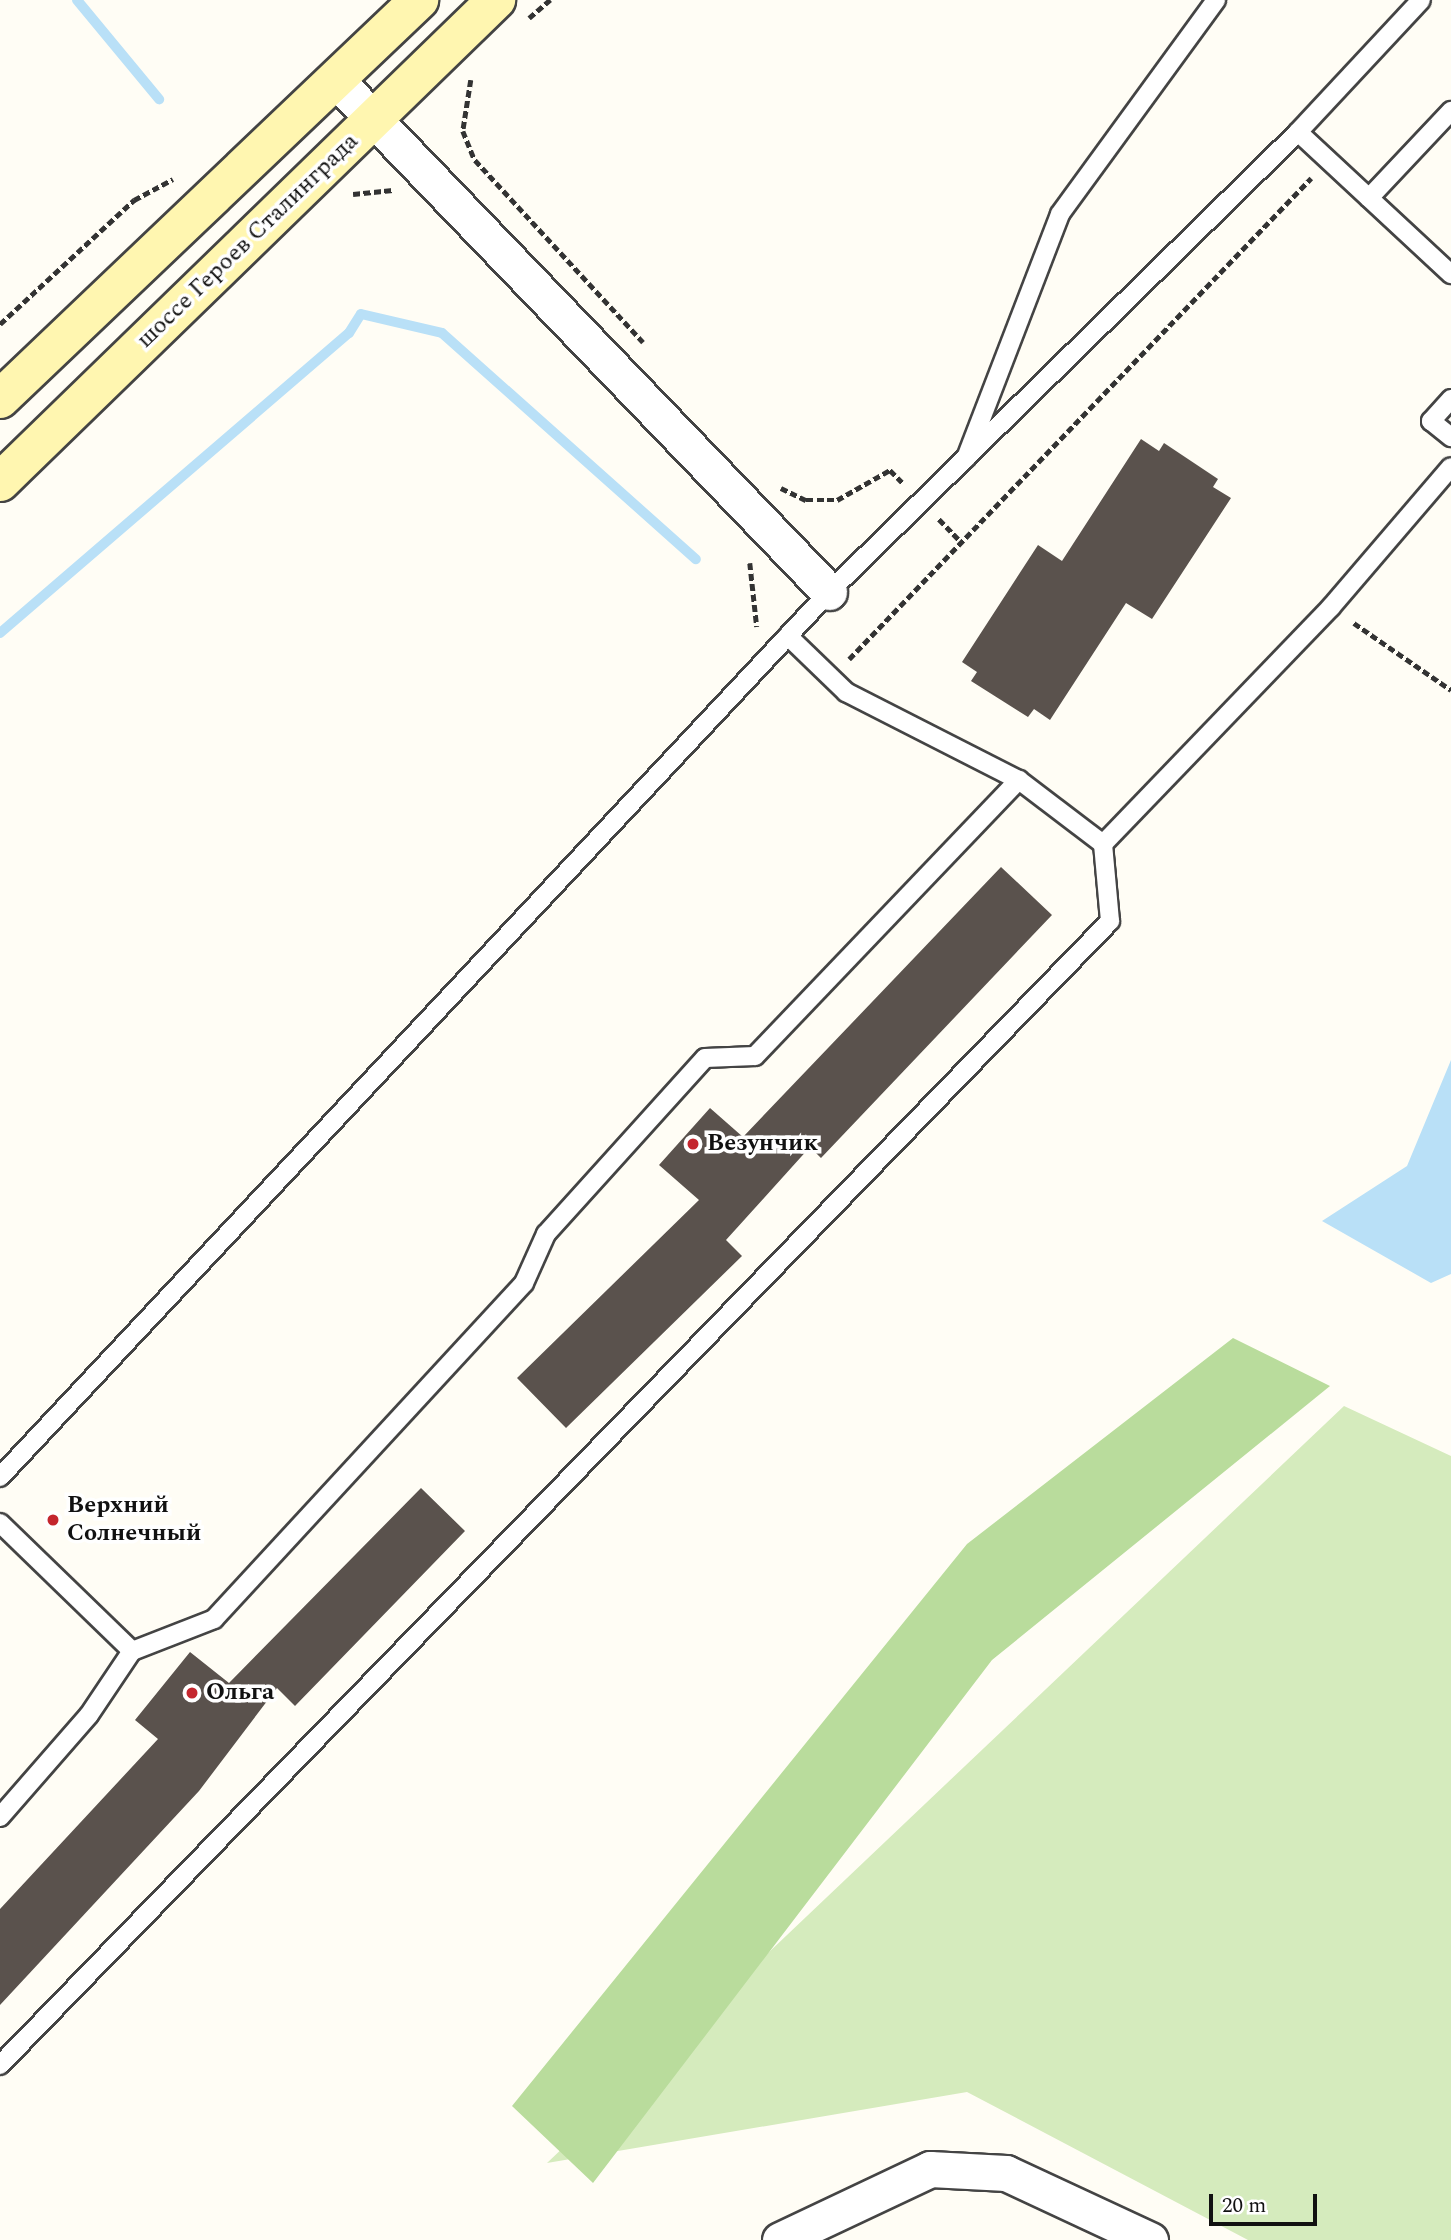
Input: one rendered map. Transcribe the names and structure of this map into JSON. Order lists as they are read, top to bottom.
{
  "streets": {
    "main road": ["шоссе Героев Сталинграда"]
  },
  "places": ["Везунчик", "Верхний Солнечный", "Ольга"],
  "scale_bar": "20 m"
}
